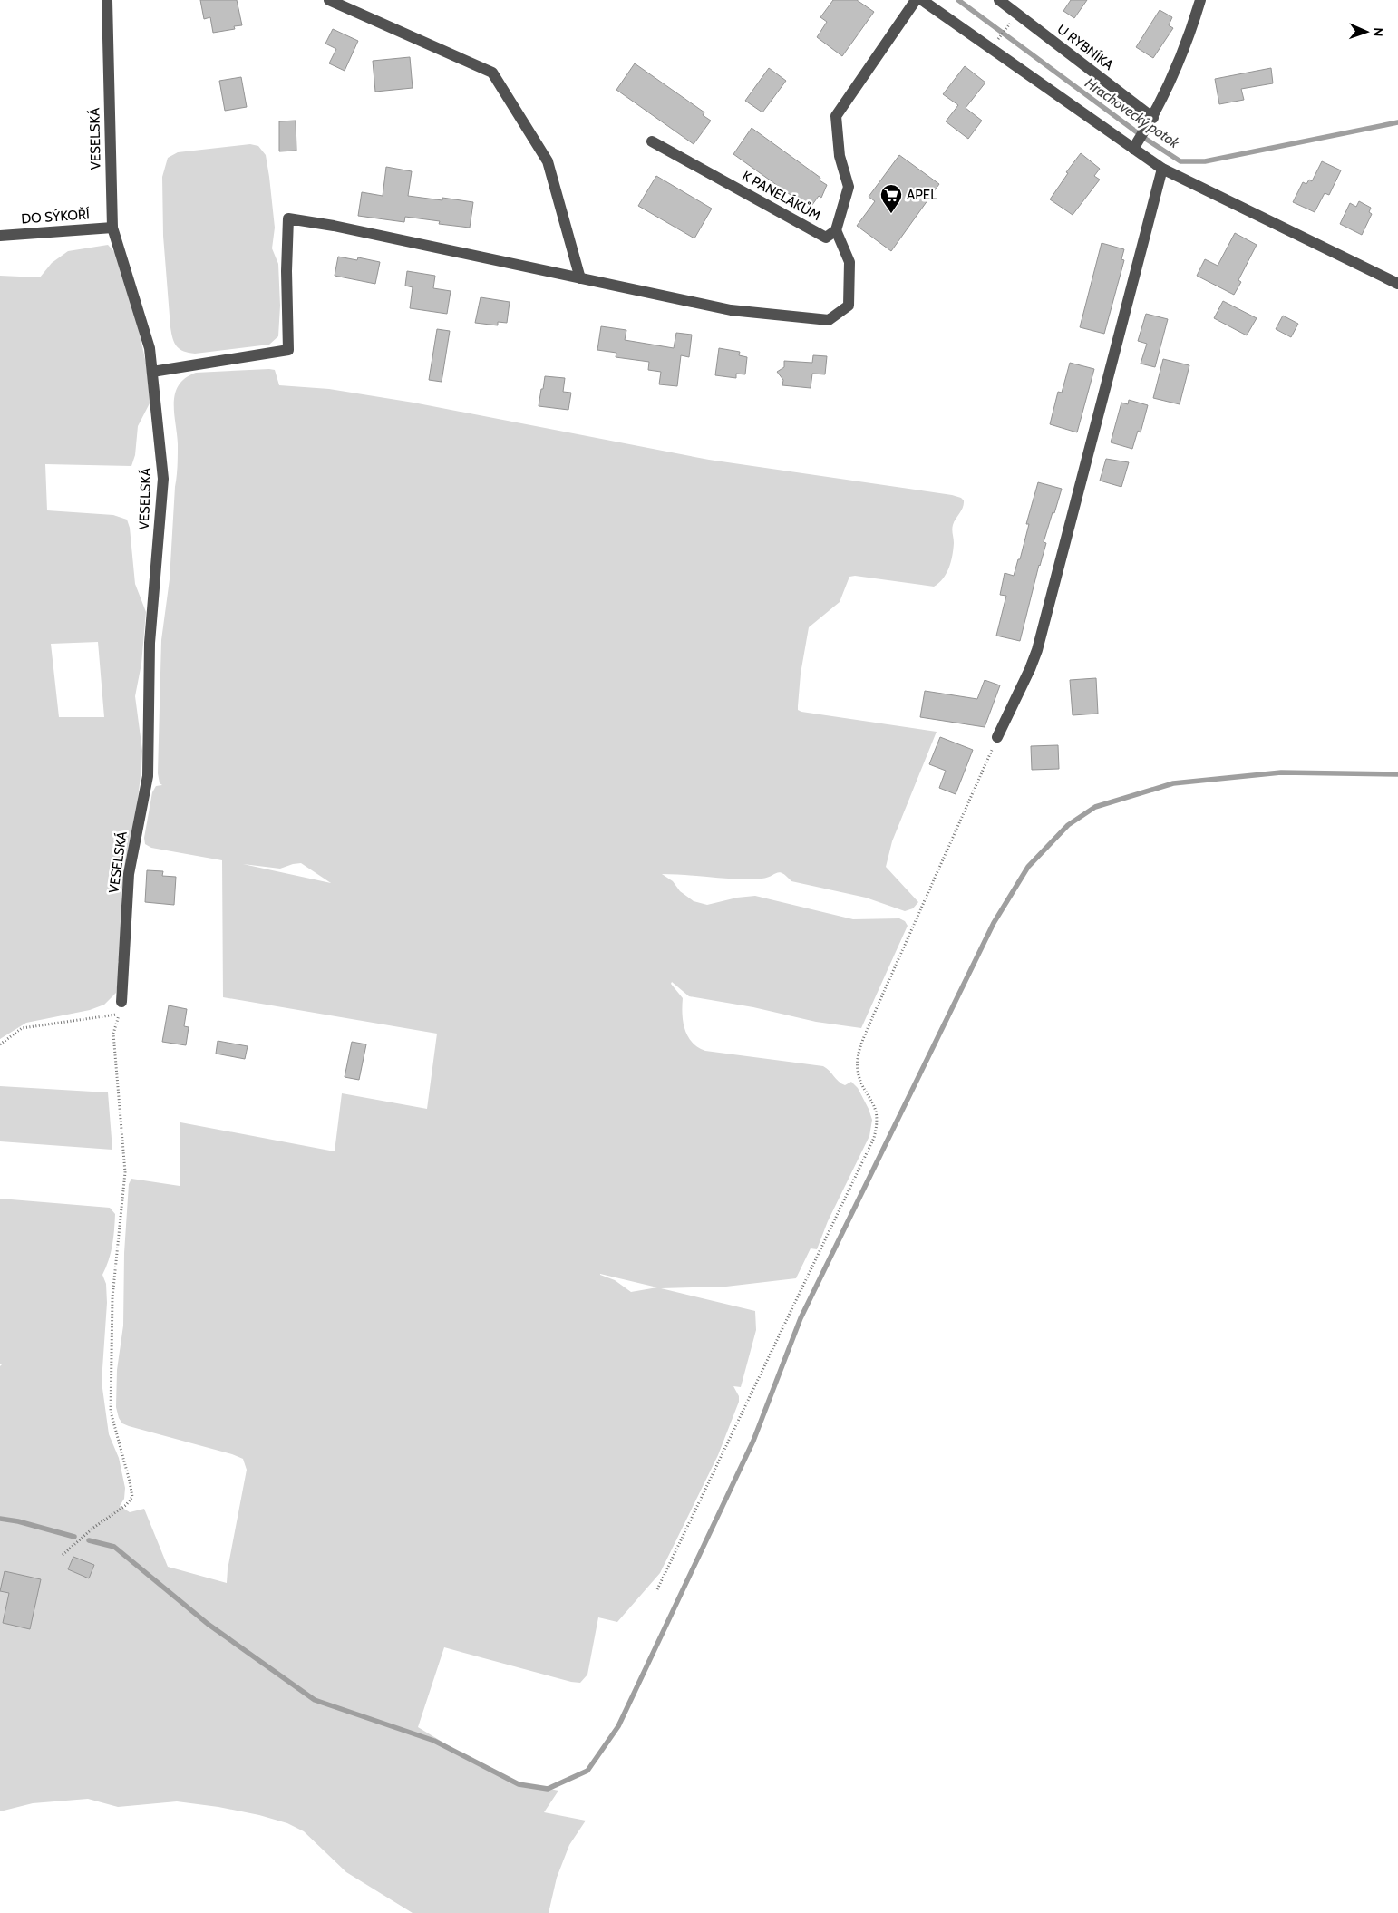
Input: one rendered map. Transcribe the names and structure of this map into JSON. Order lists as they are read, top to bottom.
{
  "streets": {
    "street": [
      "U RYBNÍKA",
      "VESELSKÁ",
      "K PANELÁKŮM",
      "DO SÝKOŘÍ"
    ]
  },
  "crossings": [
    ["VESELSKÁ", "DO SÝKOŘÍ"]
  ],
  "water": ["Hrachovecký potok"],
  "places": {
    "supermarket": ["APEL"]
  },
  "north": "right"
}
